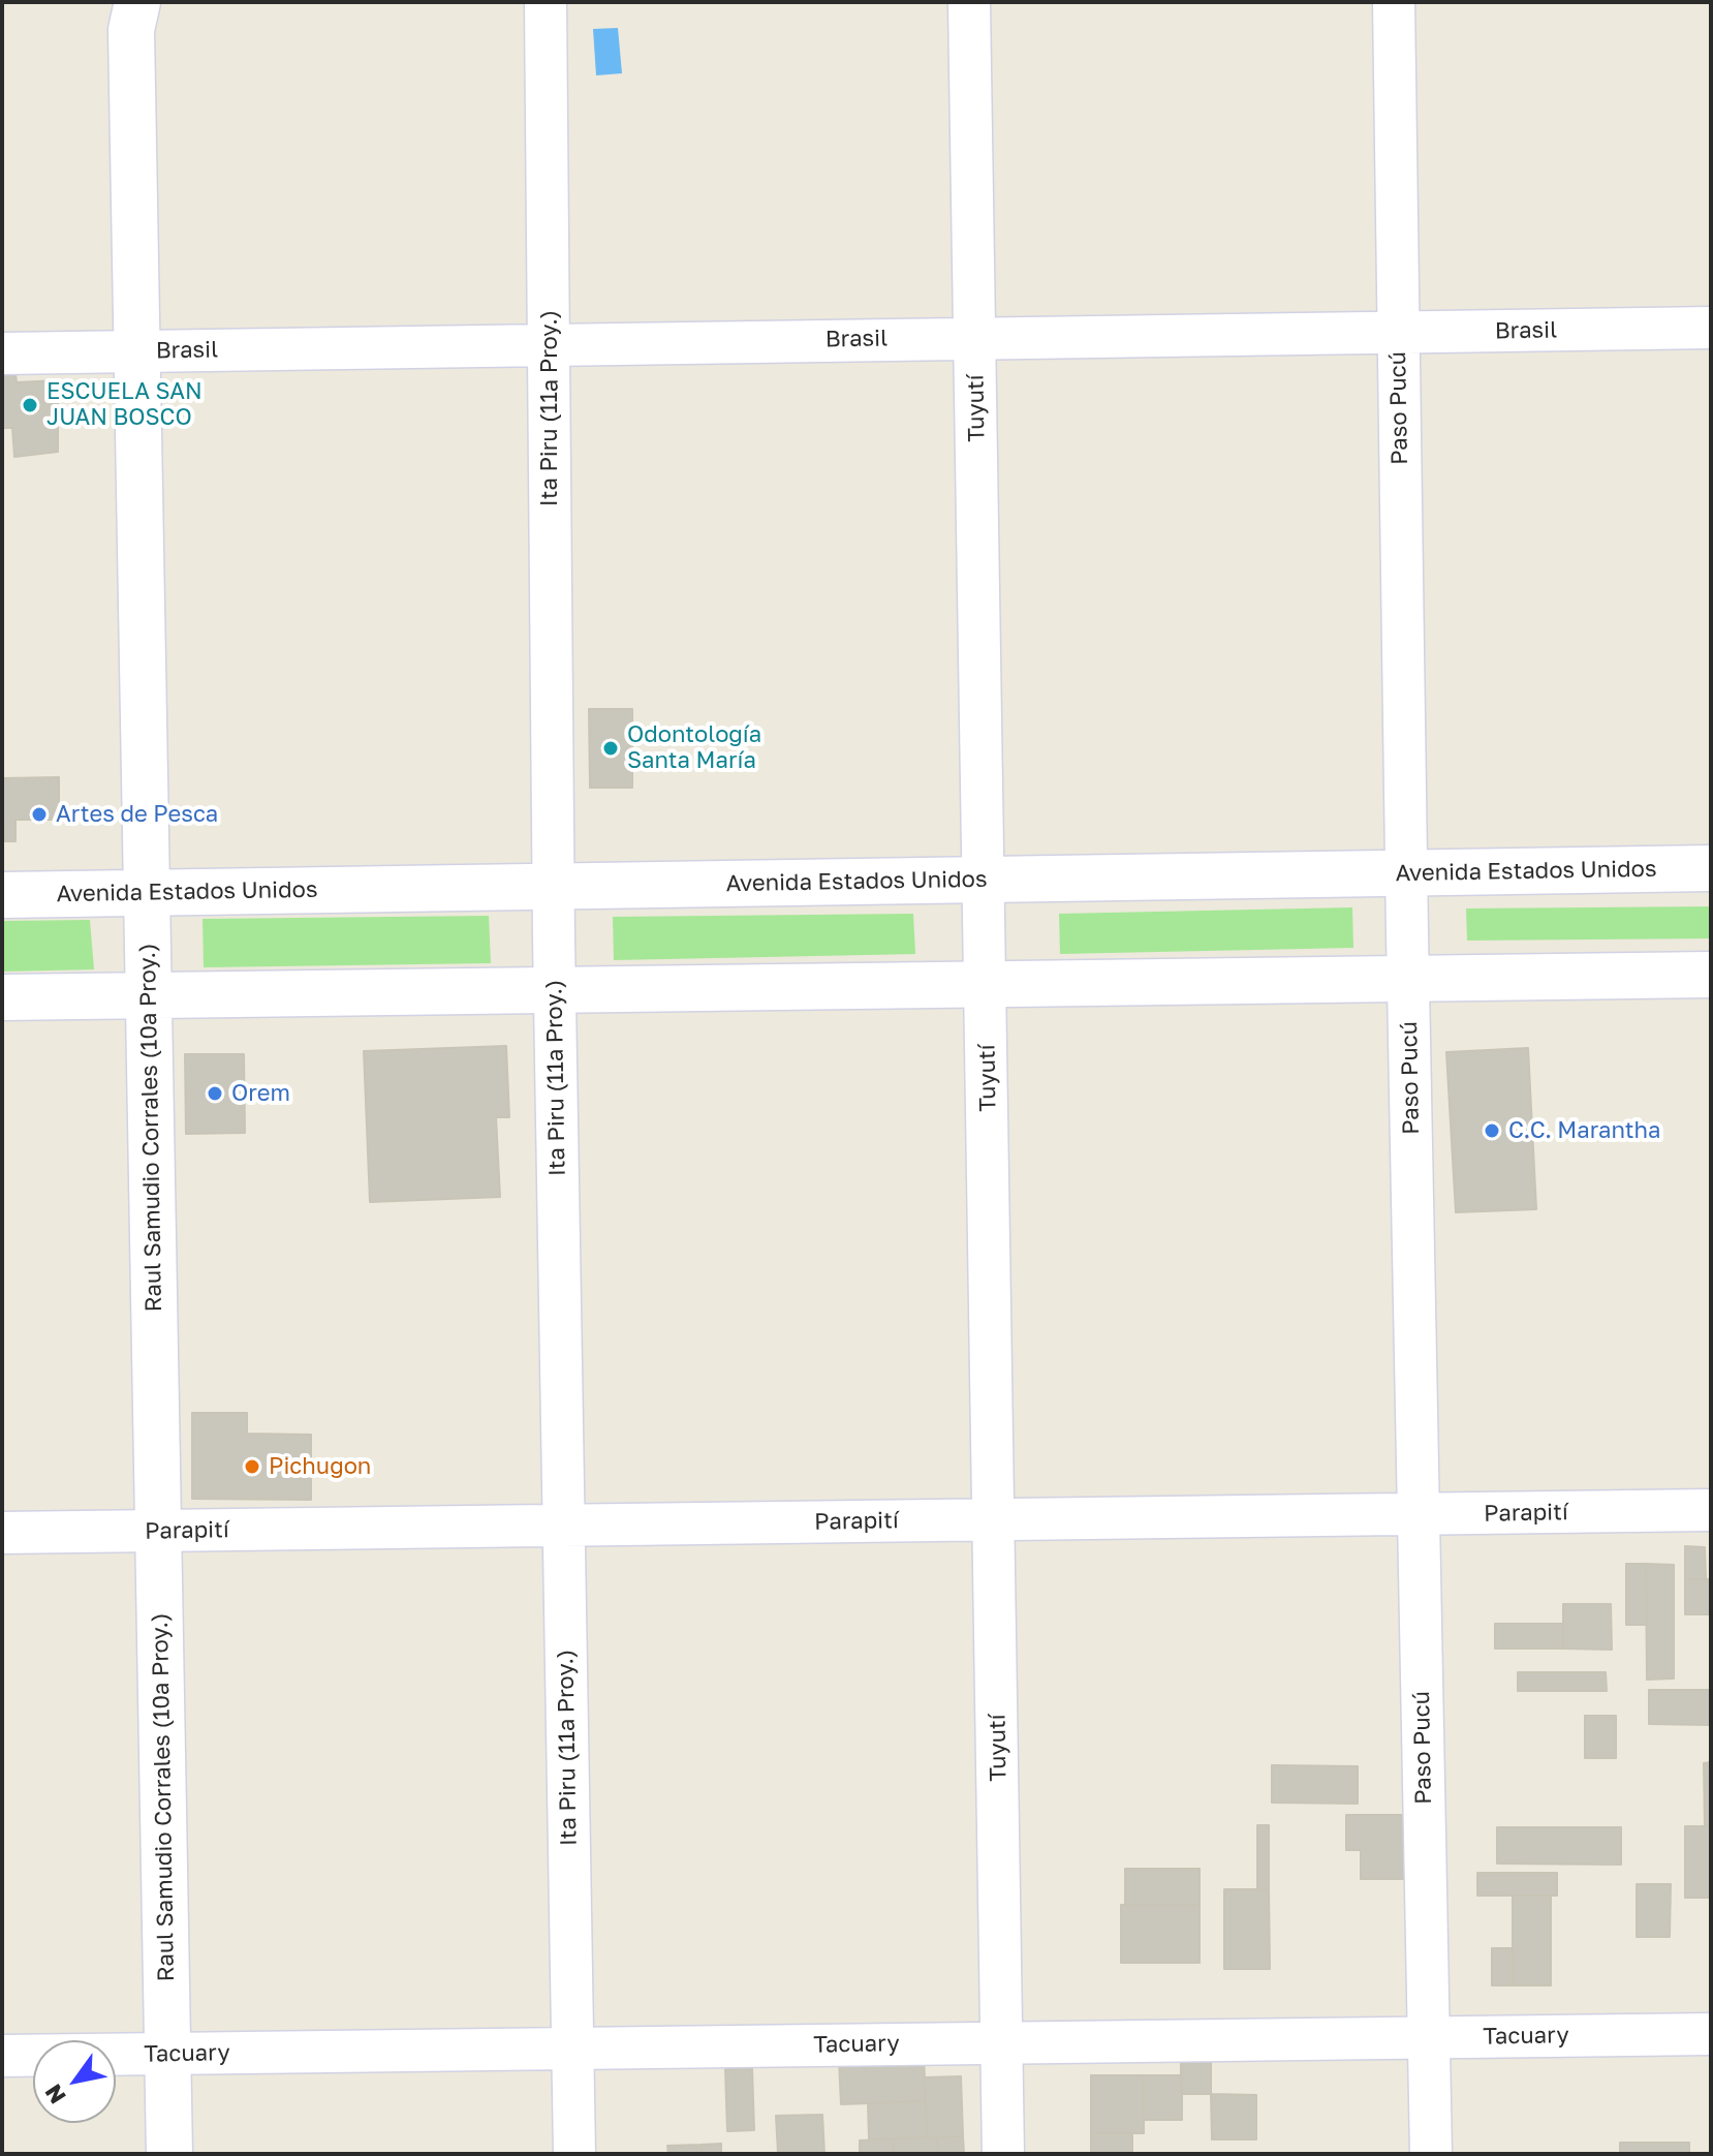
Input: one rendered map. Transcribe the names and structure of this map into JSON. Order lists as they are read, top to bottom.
{
  "streets": {
    "main road": ["Avenida Estados Unidos", "Raul Samudio Corrales (10ª Proy.)"],
    "street": [
      "Brasil",
      "Ita Piru (11ª Proy.)",
      "Tuyutí",
      "Paso Pucú",
      "Parapití",
      "Tacuary"
    ]
  },
  "crossings": [
    ["Brasil", "Ita Piru (11ª Proy.)"],
    ["Brasil", "Tuyutí"],
    ["Brasil", "Paso Pucú"],
    ["Brasil", "Raul Samudio Corrales (10ª Proy.)"],
    ["Ita Piru (11ª Proy.)", "Avenida Estados Unidos"],
    ["Ita Piru (11ª Proy.)", "Parapití"],
    ["Ita Piru (11ª Proy.)", "Tacuary"],
    ["Tuyutí", "Avenida Estados Unidos"],
    ["Tuyutí", "Parapití"],
    ["Tuyutí", "Tacuary"],
    ["Paso Pucú", "Avenida Estados Unidos"],
    ["Paso Pucú", "Parapití"],
    ["Paso Pucú", "Tacuary"],
    ["Avenida Estados Unidos", "Raul Samudio Corrales (10ª Proy.)"],
    ["Raul Samudio Corrales (10ª Proy.)", "Parapití"],
    ["Raul Samudio Corrales (10ª Proy.)", "Tacuary"]
  ],
  "places": [
    "ESCUELA SAN JUAN BOSCO",
    "Odontología Santa María",
    "Artes de Pesca",
    "Orem",
    "C.C. Marantha",
    "Pichugon"
  ],
  "north": "bottom left"
}
